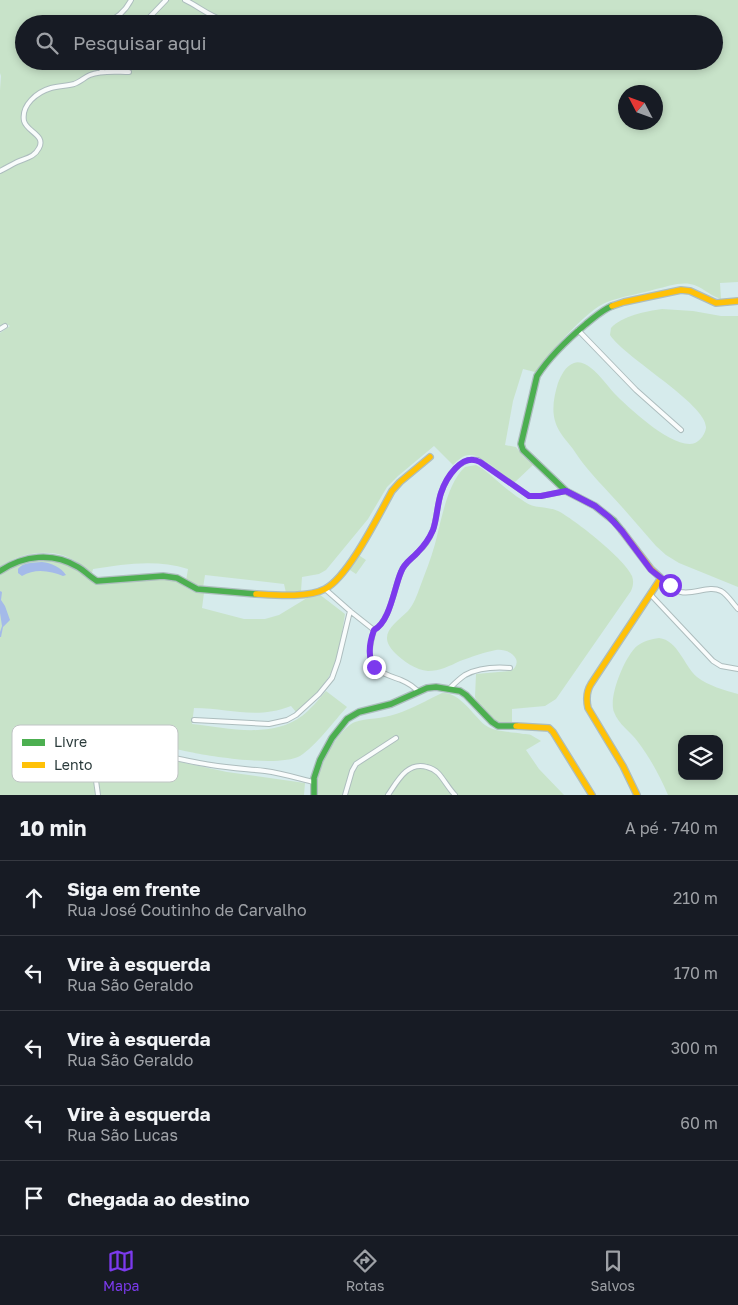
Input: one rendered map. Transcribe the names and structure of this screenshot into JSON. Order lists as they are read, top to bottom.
{
  "legend": ["Livre", "Lento"],
  "north": "top left",
  "page": {
    "search": "Pesquisar aqui",
    "heading": ["10 min", "A pé · 740 m"],
    "list": [
      ["Siga em frente", "Rua José Coutinho de Carvalho", "210 m"],
      ["Vire à esquerda", "Rua São Geraldo", "170 m"],
      ["Vire à esquerda", "Rua São Geraldo", "300 m"],
      ["Vire à esquerda", "Rua São Lucas", "60 m"],
      "Chegada ao destino"
    ],
    "nav": ["Mapa", "Rotas", "Salvos"]
  }
}
